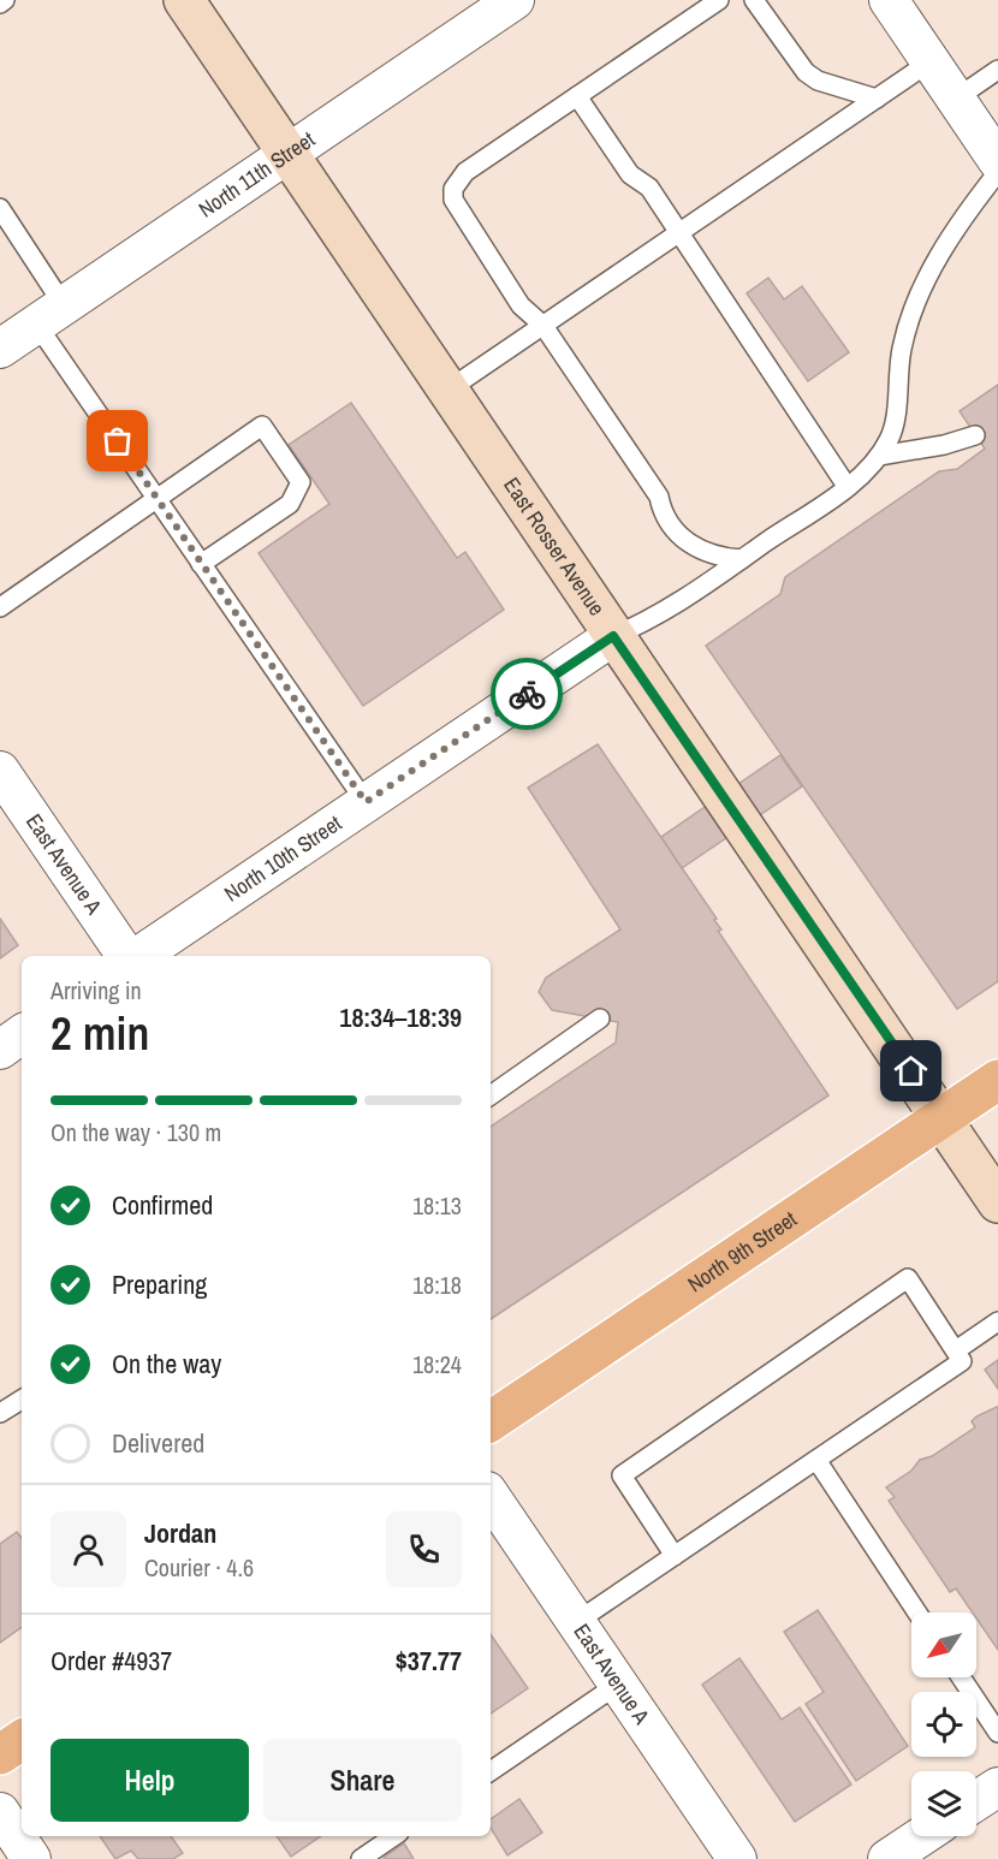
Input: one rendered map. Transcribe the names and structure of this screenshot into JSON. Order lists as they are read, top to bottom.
{
  "streets": {
    "main road": ["North 9th Street"],
    "street": [
      "North 11th Street",
      "East Rosser Avenue",
      "North 10th Street",
      "East Avenue A"
    ]
  },
  "crossings": [
    ["North 11th Street", "East Rosser Avenue"],
    ["East Rosser Avenue", "North 10th Street"],
    ["East Rosser Avenue", "North 9th Street"]
  ],
  "north": "bottom left",
  "page": {
    "heading": ["2 min", "Arriving in", "18:34–18:39"],
    "panel": [
      "Jordan",
      "Courier · 4.6",
      "Order #4937",
      "$37.77"
    ],
    "bar": "On the way · 130 m",
    "list": [
      ["Confirmed", "18:13"],
      ["Preparing", "18:18"],
      ["On the way", "18:24"],
      "Delivered"
    ],
    "buttons": ["Help", "Share"]
  }
}
